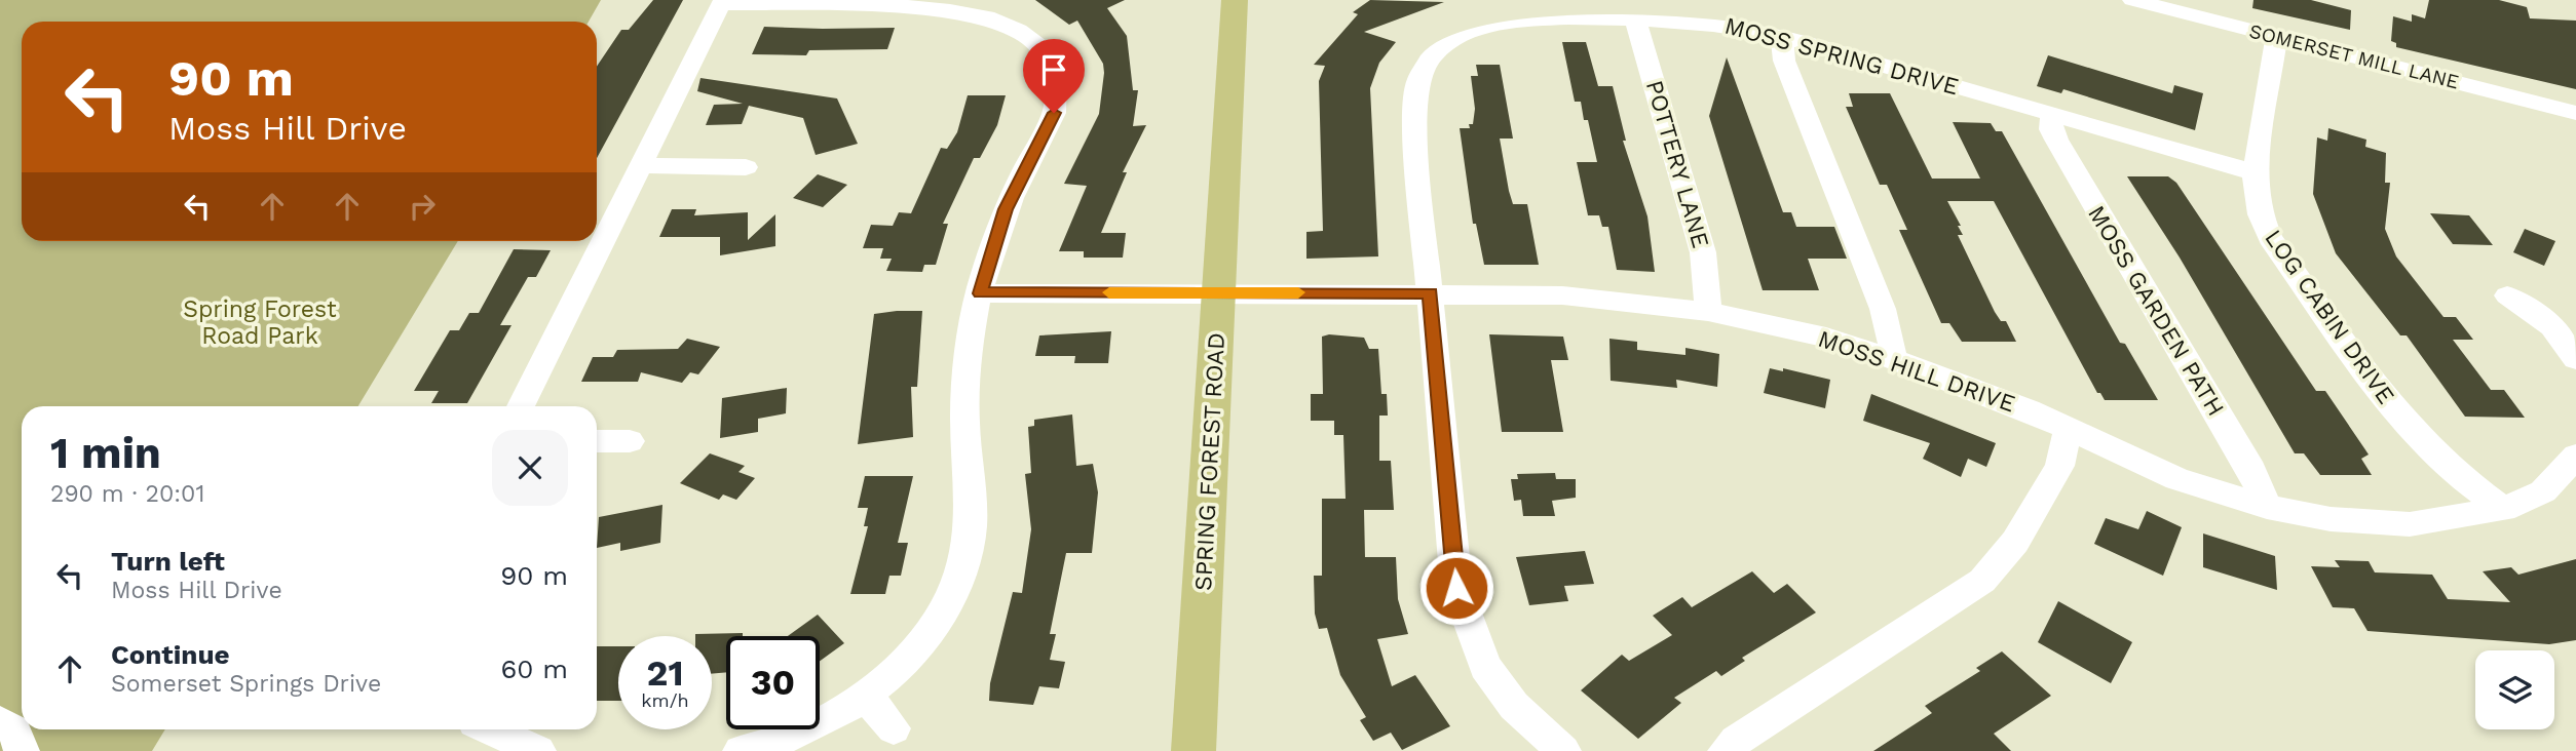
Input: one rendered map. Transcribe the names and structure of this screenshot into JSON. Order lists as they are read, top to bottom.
{
  "streets": {
    "main road": ["SPRING FOREST ROAD"],
    "street": [
      "MOSS SPRING DRIVE",
      "SOMERSET MILL LANE",
      "POTTERY LANE",
      "MOSS GARDEN PATH",
      "LOG CABIN DRIVE",
      "MOSS HILL DRIVE"
    ]
  },
  "crossings": [
    ["MOSS SPRING DRIVE", "POTTERY LANE"],
    ["MOSS SPRING DRIVE", "MOSS GARDEN PATH"],
    ["MOSS SPRING DRIVE", "LOG CABIN DRIVE"],
    ["MOSS SPRING DRIVE", "MOSS HILL DRIVE"],
    ["SOMERSET MILL LANE", "LOG CABIN DRIVE"],
    ["POTTERY LANE", "MOSS HILL DRIVE"],
    ["MOSS GARDEN PATH", "MOSS HILL DRIVE"],
    ["LOG CABIN DRIVE", "MOSS HILL DRIVE"],
    ["MOSS HILL DRIVE", "SPRING FOREST ROAD"]
  ],
  "parks": ["Spring Forest Road Park"],
  "page": {
    "turn": ["90 m", "Moss Hill Drive"],
    "heading": ["1 min", "290 m · 20:01"],
    "list": [
      {
        "name": "Turn left",
        "note": "Moss Hill Drive",
        "value": "90 m"
      },
      {
        "name": "Continue",
        "note": "Somerset Springs Drive",
        "value": "60 m"
      }
    ],
    "speed": "21 km/h",
    "limit": "30"
  }
}
